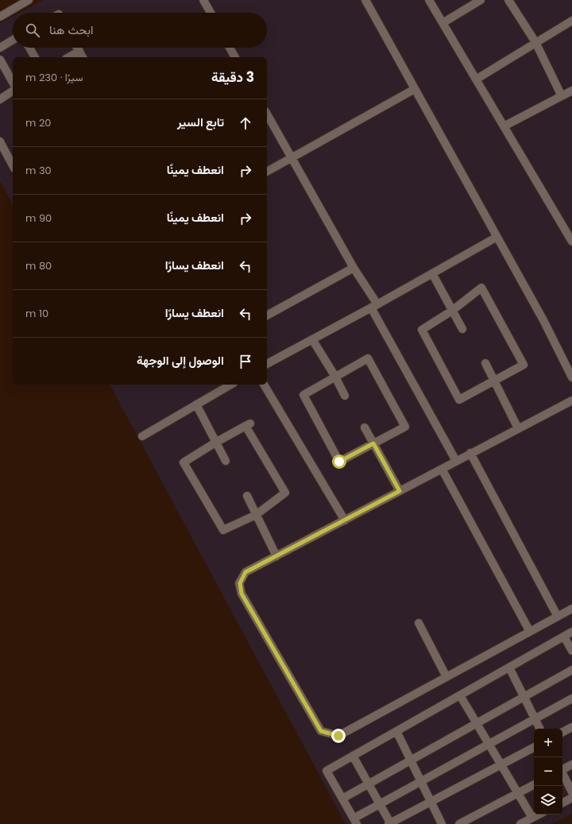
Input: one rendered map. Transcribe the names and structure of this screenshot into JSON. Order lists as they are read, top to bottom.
{
  "page": {
    "search": "ابحث هنا",
    "heading": ["3 دقيقة", "سيرًا · 230 m"],
    "list": [
      ["تابع السير", "20 m"],
      ["انعطف يمينًا", "30 m"],
      ["انعطف يمينًا", "90 m"],
      ["انعطف يسارًا", "80 m"],
      ["انعطف يسارًا", "10 m"],
      "الوصول إلى الوجهة"
    ],
    "map_buttons": ["+", "−"]
  }
}
